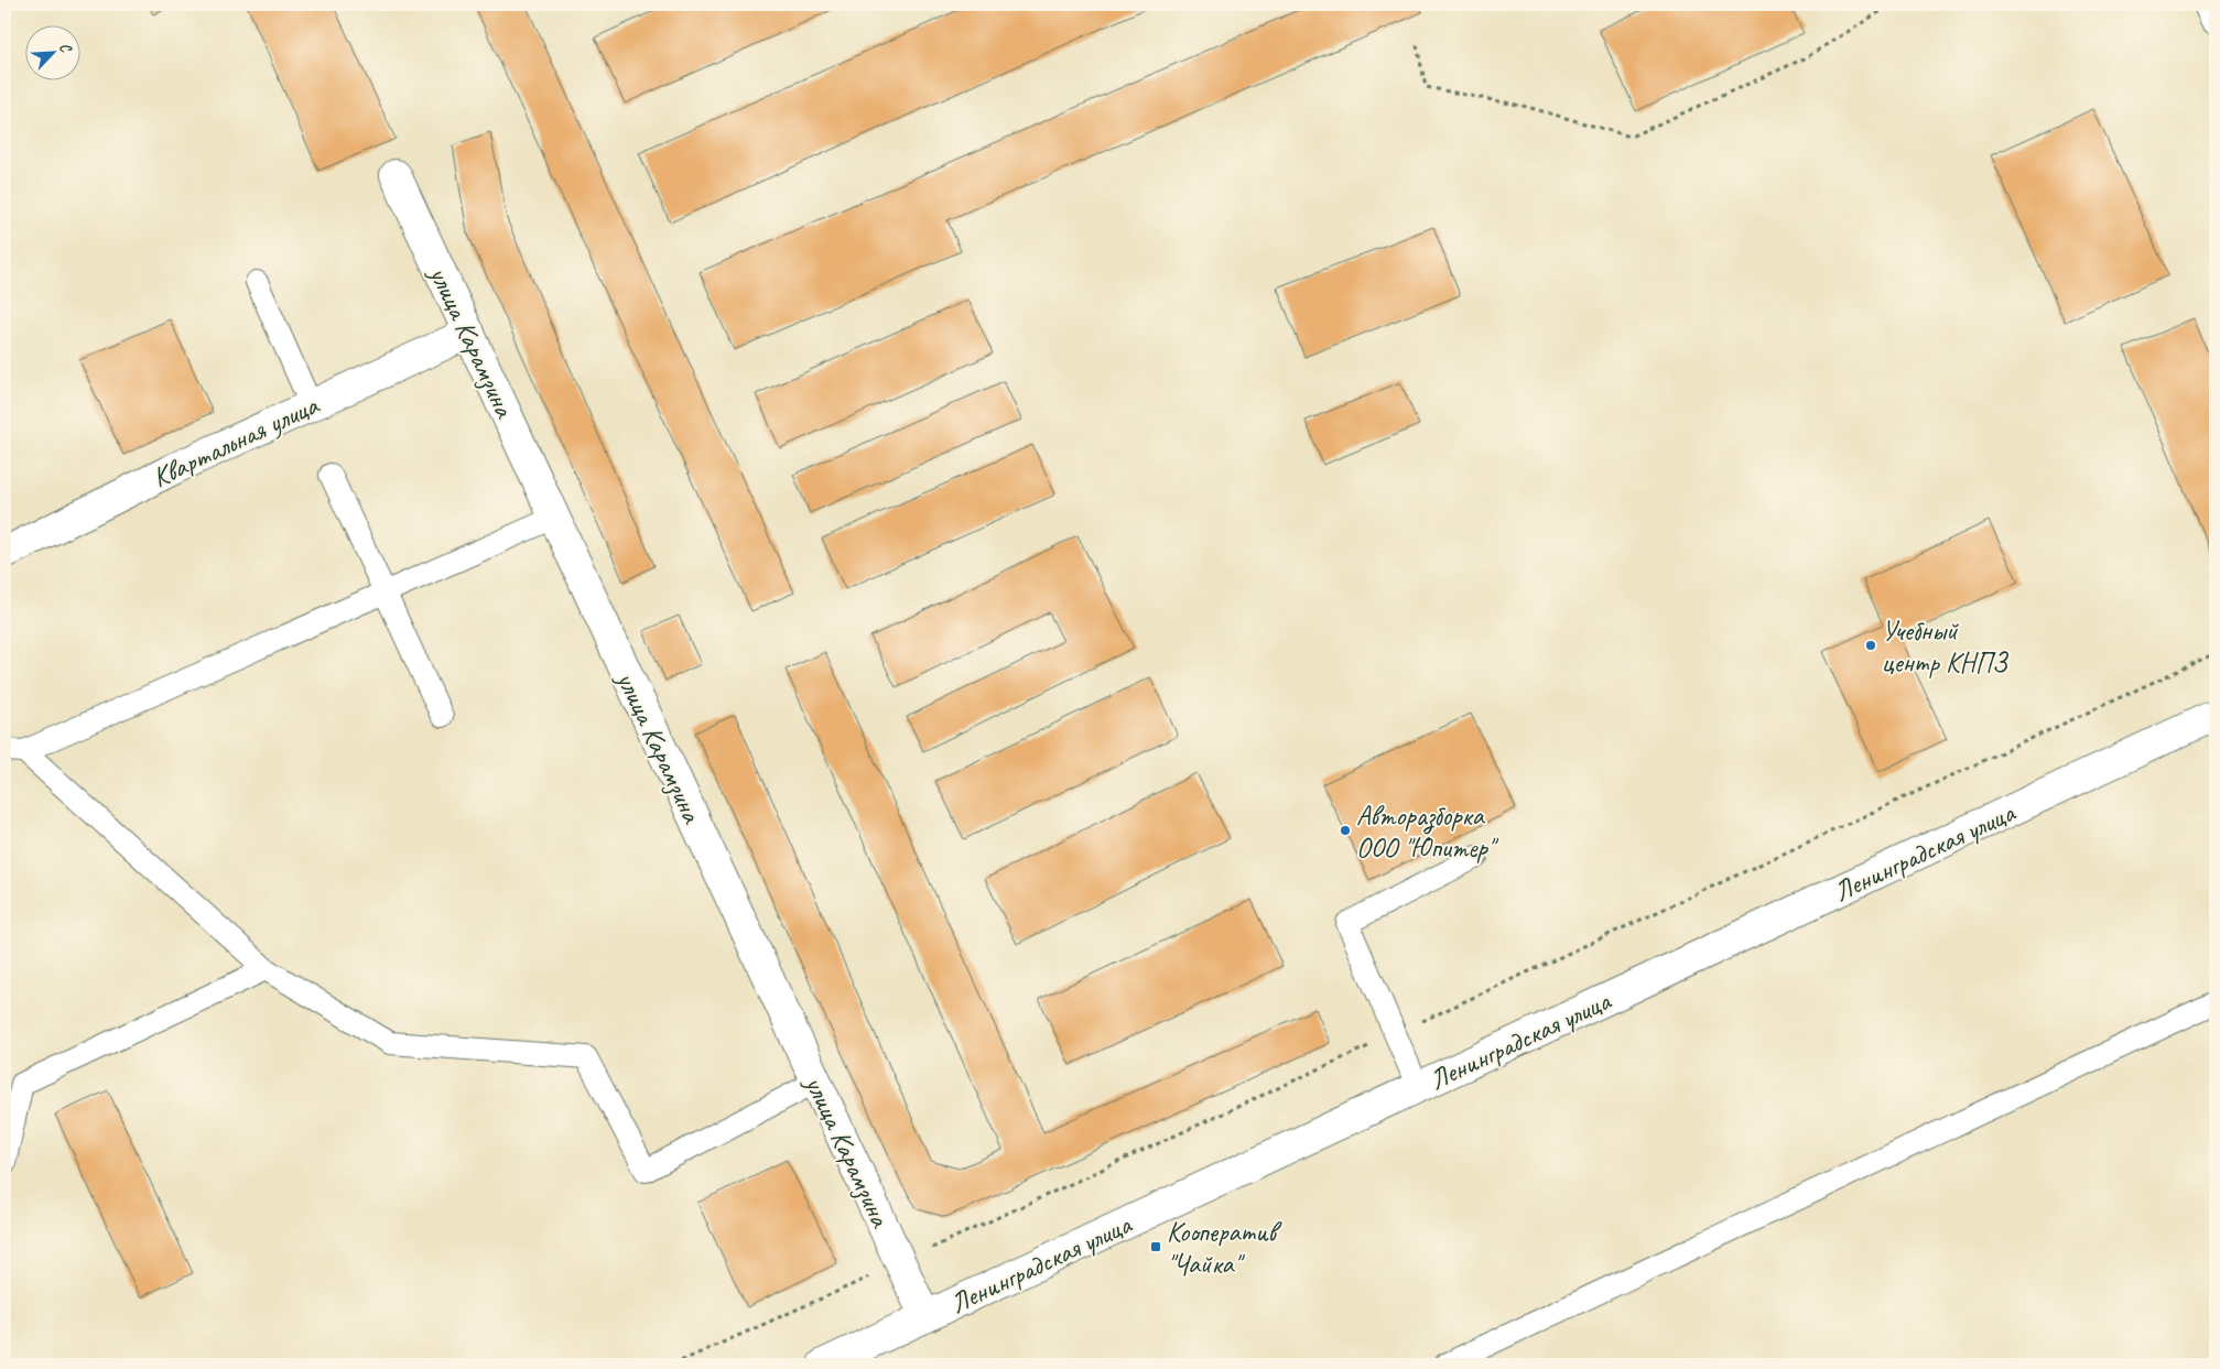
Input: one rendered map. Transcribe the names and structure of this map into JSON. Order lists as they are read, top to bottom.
{
  "streets": {
    "street": ["улица Карамзина", "Квартальная улица", "Ленинградская улица"]
  },
  "crossings": [
    ["улица Карамзина", "Квартальная улица"],
    ["улица Карамзина", "Ленинградская улица"]
  ],
  "places": {
    "other": ["Учебный центр КНПЗ", "Авторазборка ООО \"Юпитер\""],
    "transit": ["Кооператив \"Чайка\""]
  },
  "north": "top right"
}
